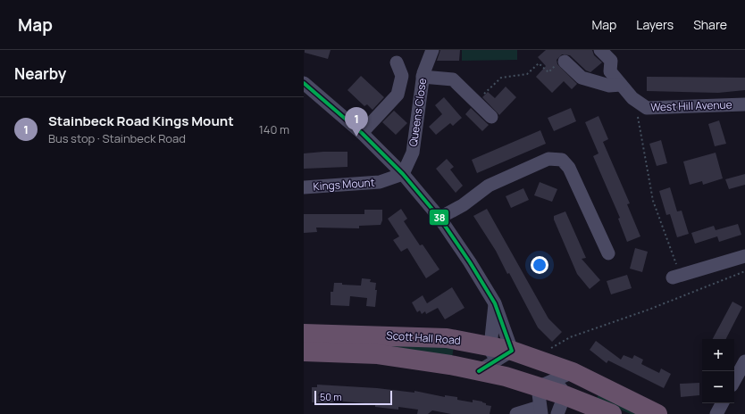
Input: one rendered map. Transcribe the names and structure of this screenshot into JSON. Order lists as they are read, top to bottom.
{
  "streets": {
    "highway": ["Scott Hall Road"],
    "street": ["West Hill Avenue", "Queens Close", "Kings Mount"]
  },
  "crossings": [
    ["Queens Close", "Kings Mount"]
  ],
  "lines": ["transit line 38"],
  "scale_bar": "50 m",
  "page": {
    "header": "Map",
    "nav": ["Map", "Layers", "Share"],
    "heading": "Nearby",
    "list": [
      {
        "mark": "1",
        "name": "Stainbeck Road Kings Mount",
        "note": "Bus stop · Stainbeck Road",
        "value": "140 m"
      }
    ],
    "pins": "1",
    "map_buttons": ["+", "−"],
    "scale": "50 m"
  }
}
